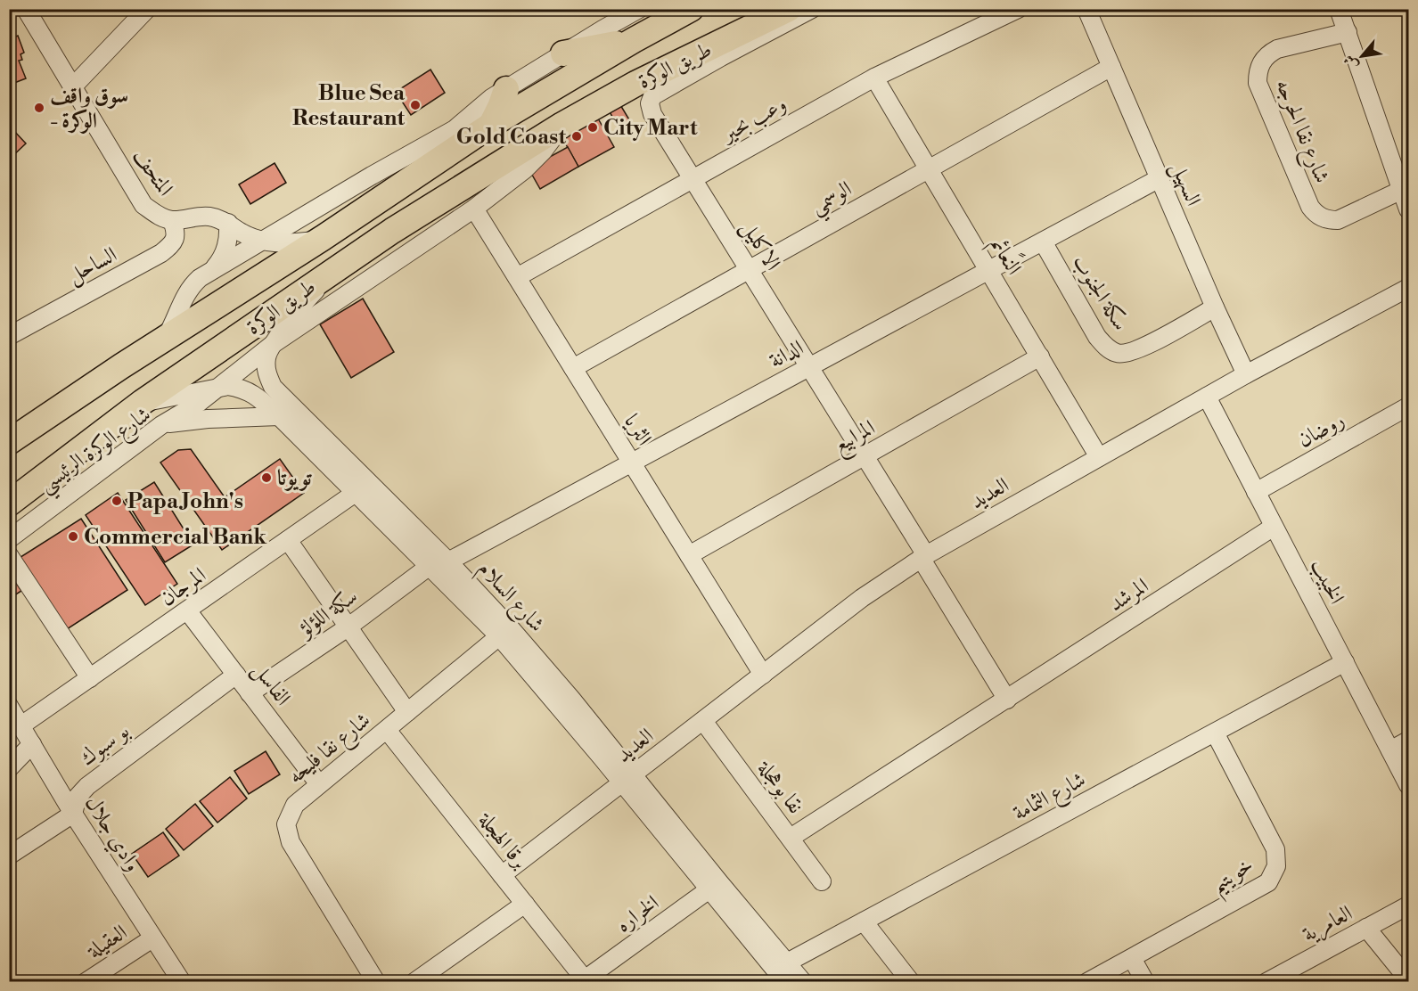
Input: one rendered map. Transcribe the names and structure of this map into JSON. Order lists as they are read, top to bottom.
{
  "streets": {
    "highway": ["طريق الوكرة"],
    "street": [
      "وعب بحير",
      "شارع نقا الحرجه",
      "المتحف",
      "السهيل",
      "الوسمي",
      "الاكليل",
      "النًعائم",
      "الساحل",
      "سكة الجنوب",
      "الدانة",
      "الثريا",
      "روضان",
      "المرابيع",
      "شارع الوكرة الرئيسي",
      "العديد",
      "الخبيب",
      "المرجان",
      "المرشد",
      "شارع السلام",
      "سكة اللؤلؤ",
      "الفاسل",
      "بو سبوك",
      "شارع نقا فليحه",
      "نقا بوهجلة",
      "شارع الثمامة",
      "وادي جلال",
      "برقا الهجلة",
      "خويتيم",
      "الخراره",
      "العامرية",
      "العقيلة"
    ]
  },
  "crossings": [
    ["طريق الوكرة", "المتحف"],
    ["طريق الوكرة", "الاكليل"],
    ["طريق الوكرة", "الثريا"],
    ["طريق الوكرة", "شارع الوكرة الرئيسي"],
    ["طريق الوكرة", "شارع السلام"],
    ["وعب بحير", "الاكليل"],
    ["وعب بحير", "النًعائم"],
    ["وعب بحير", "الثريا"],
    ["المتحف", "الساحل"],
    ["السهيل", "الوسمي"],
    ["السهيل", "سكة الجنوب"],
    ["السهيل", "الدانة"],
    ["السهيل", "العديد"],
    ["الوسمي", "الاكليل"],
    ["الوسمي", "النًعائم"],
    ["الوسمي", "الثريا"],
    ["الاكليل", "الدانة"],
    ["الاكليل", "المرابيع"],
    ["الاكليل", "العديد"],
    ["النًعائم", "الدانة"],
    ["النًعائم", "المرابيع"],
    ["النًعائم", "العديد"],
    ["سكة الجنوب", "الدانة"],
    ["الدانة", "الثريا"],
    ["الدانة", "شارع السلام"],
    ["الدانة", "سكة اللؤلؤ"],
    ["الثريا", "المرابيع"],
    ["الثريا", "العديد"],
    ["روضان", "الخبيب"],
    ["شارع الوكرة الرئيسي", "شارع السلام"],
    ["العديد", "الخبيب"],
    ["العديد", "شارع السلام"],
    ["العديد", "نقا بوهجلة"],
    ["العديد", "برقا الهجلة"],
    ["الخبيب", "المرشد"],
    ["الخبيب", "شارع الثمامة"],
    ["المرجان", "شارع السلام"],
    ["المرجان", "الفاسل"],
    ["المرجان", "وادي جلال"],
    ["المرشد", "نقا بوهجلة"],
    ["شارع السلام", "سكة اللؤلؤ"],
    ["شارع السلام", "شارع نقا فليحه"],
    ["شارع السلام", "شارع الثمامة"],
    ["شارع السلام", "الخراره"],
    ["سكة اللؤلؤ", "الفاسل"],
    ["الفاسل", "بو سبوك"],
    ["الفاسل", "شارع نقا فليحه"],
    ["بو سبوك", "وادي جلال"],
    ["شارع نقا فليحه", "برقا الهجلة"],
    ["شارع الثمامة", "خويتيم"],
    ["وادي جلال", "العقيلة"],
    ["برقا الهجلة", "الخراره"]
  ],
  "places": [
    "Blue Sea Restaurant",
    "سوق واقف - الوكرة",
    "City Mart",
    "Gold Coast",
    "تويوتا",
    "Papa John's",
    "Commercial Bank"
  ],
  "north": "bottom left"
}
